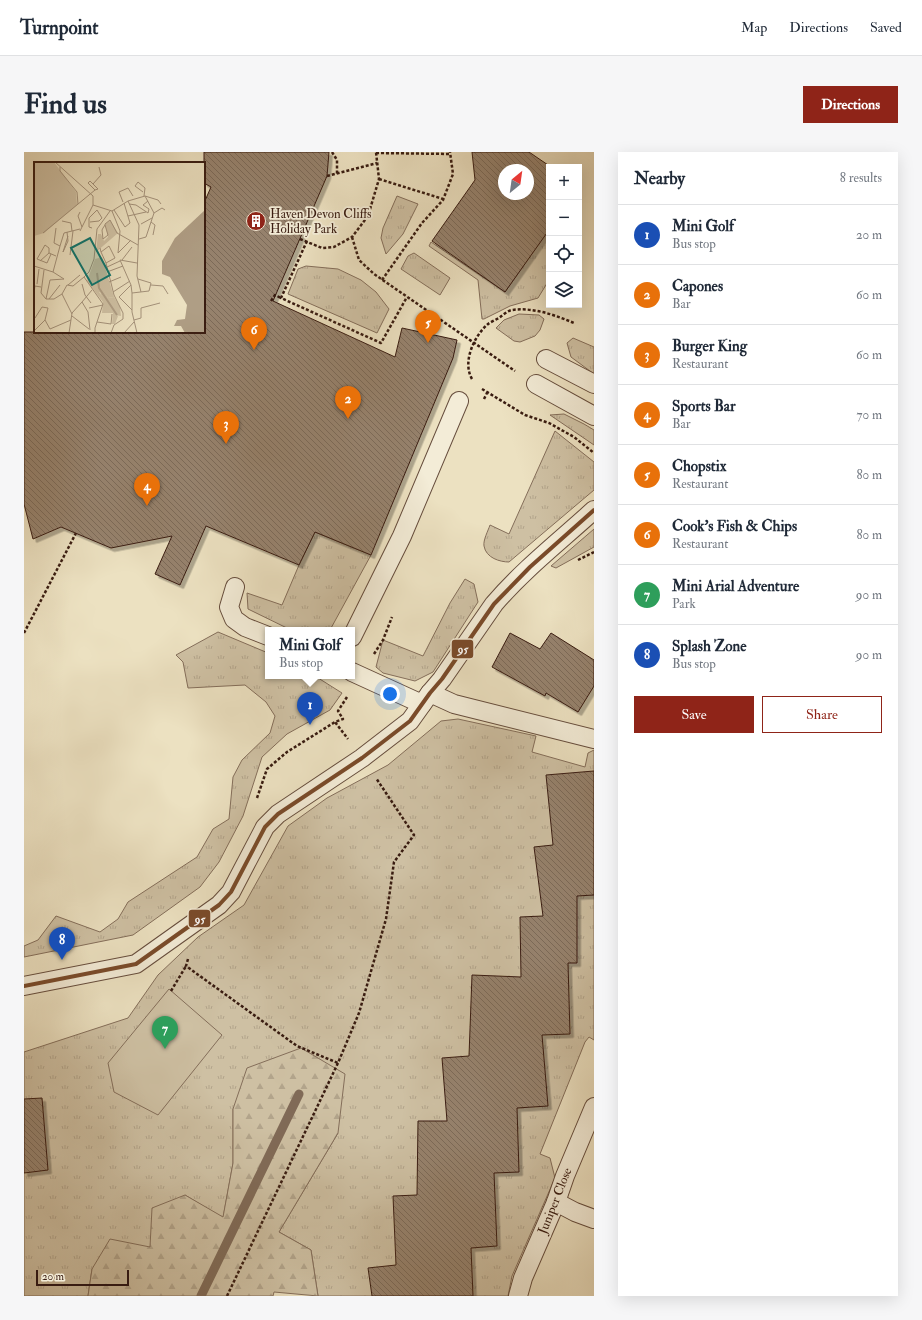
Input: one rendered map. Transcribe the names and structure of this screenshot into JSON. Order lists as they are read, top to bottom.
{
  "streets": {
    "lane": ["Juniper Close"]
  },
  "places": {
    "building": ["Haven Devon Cliffs Holiday Park"]
  },
  "lines": ["transit line 95"],
  "scale_bar": "20 m",
  "north": "top right",
  "page": {
    "header": "Turnpoint",
    "nav": ["Map", "Directions", "Saved"],
    "buttons": [
      "Directions",
      ["Save", "Share"]
    ],
    "title": "Find us",
    "heading": ["Nearby", "8 results"],
    "map_buttons": ["+", "−"],
    "list": [
      {
        "mark": "1",
        "name": "Mini Golf",
        "note": "Bus stop",
        "value": "20 m"
      },
      {
        "mark": "2",
        "name": "Capones",
        "note": "Bar",
        "value": "60 m"
      },
      {
        "mark": "3",
        "name": "Burger King",
        "note": "Restaurant",
        "value": "60 m"
      },
      {
        "mark": "4",
        "name": "Sports Bar",
        "note": "Bar",
        "value": "70 m"
      },
      {
        "mark": "5",
        "name": "Chopstix",
        "note": "Restaurant",
        "value": "80 m"
      },
      {
        "mark": "6",
        "name": "Cook's Fish & Chips",
        "note": "Restaurant",
        "value": "80 m"
      },
      {
        "mark": "7",
        "name": "Mini Arial Adventure",
        "note": "Park",
        "value": "90 m"
      },
      {
        "mark": "8",
        "name": "Splash Zone",
        "note": "Bus stop",
        "value": "90 m"
      }
    ],
    "pins": [
      "5",
      "6",
      "2",
      "3",
      "4",
      "1",
      "8",
      "7"
    ],
    "popup": ["Mini Golf", "Bus stop"],
    "scale": "20 m"
  }
}
